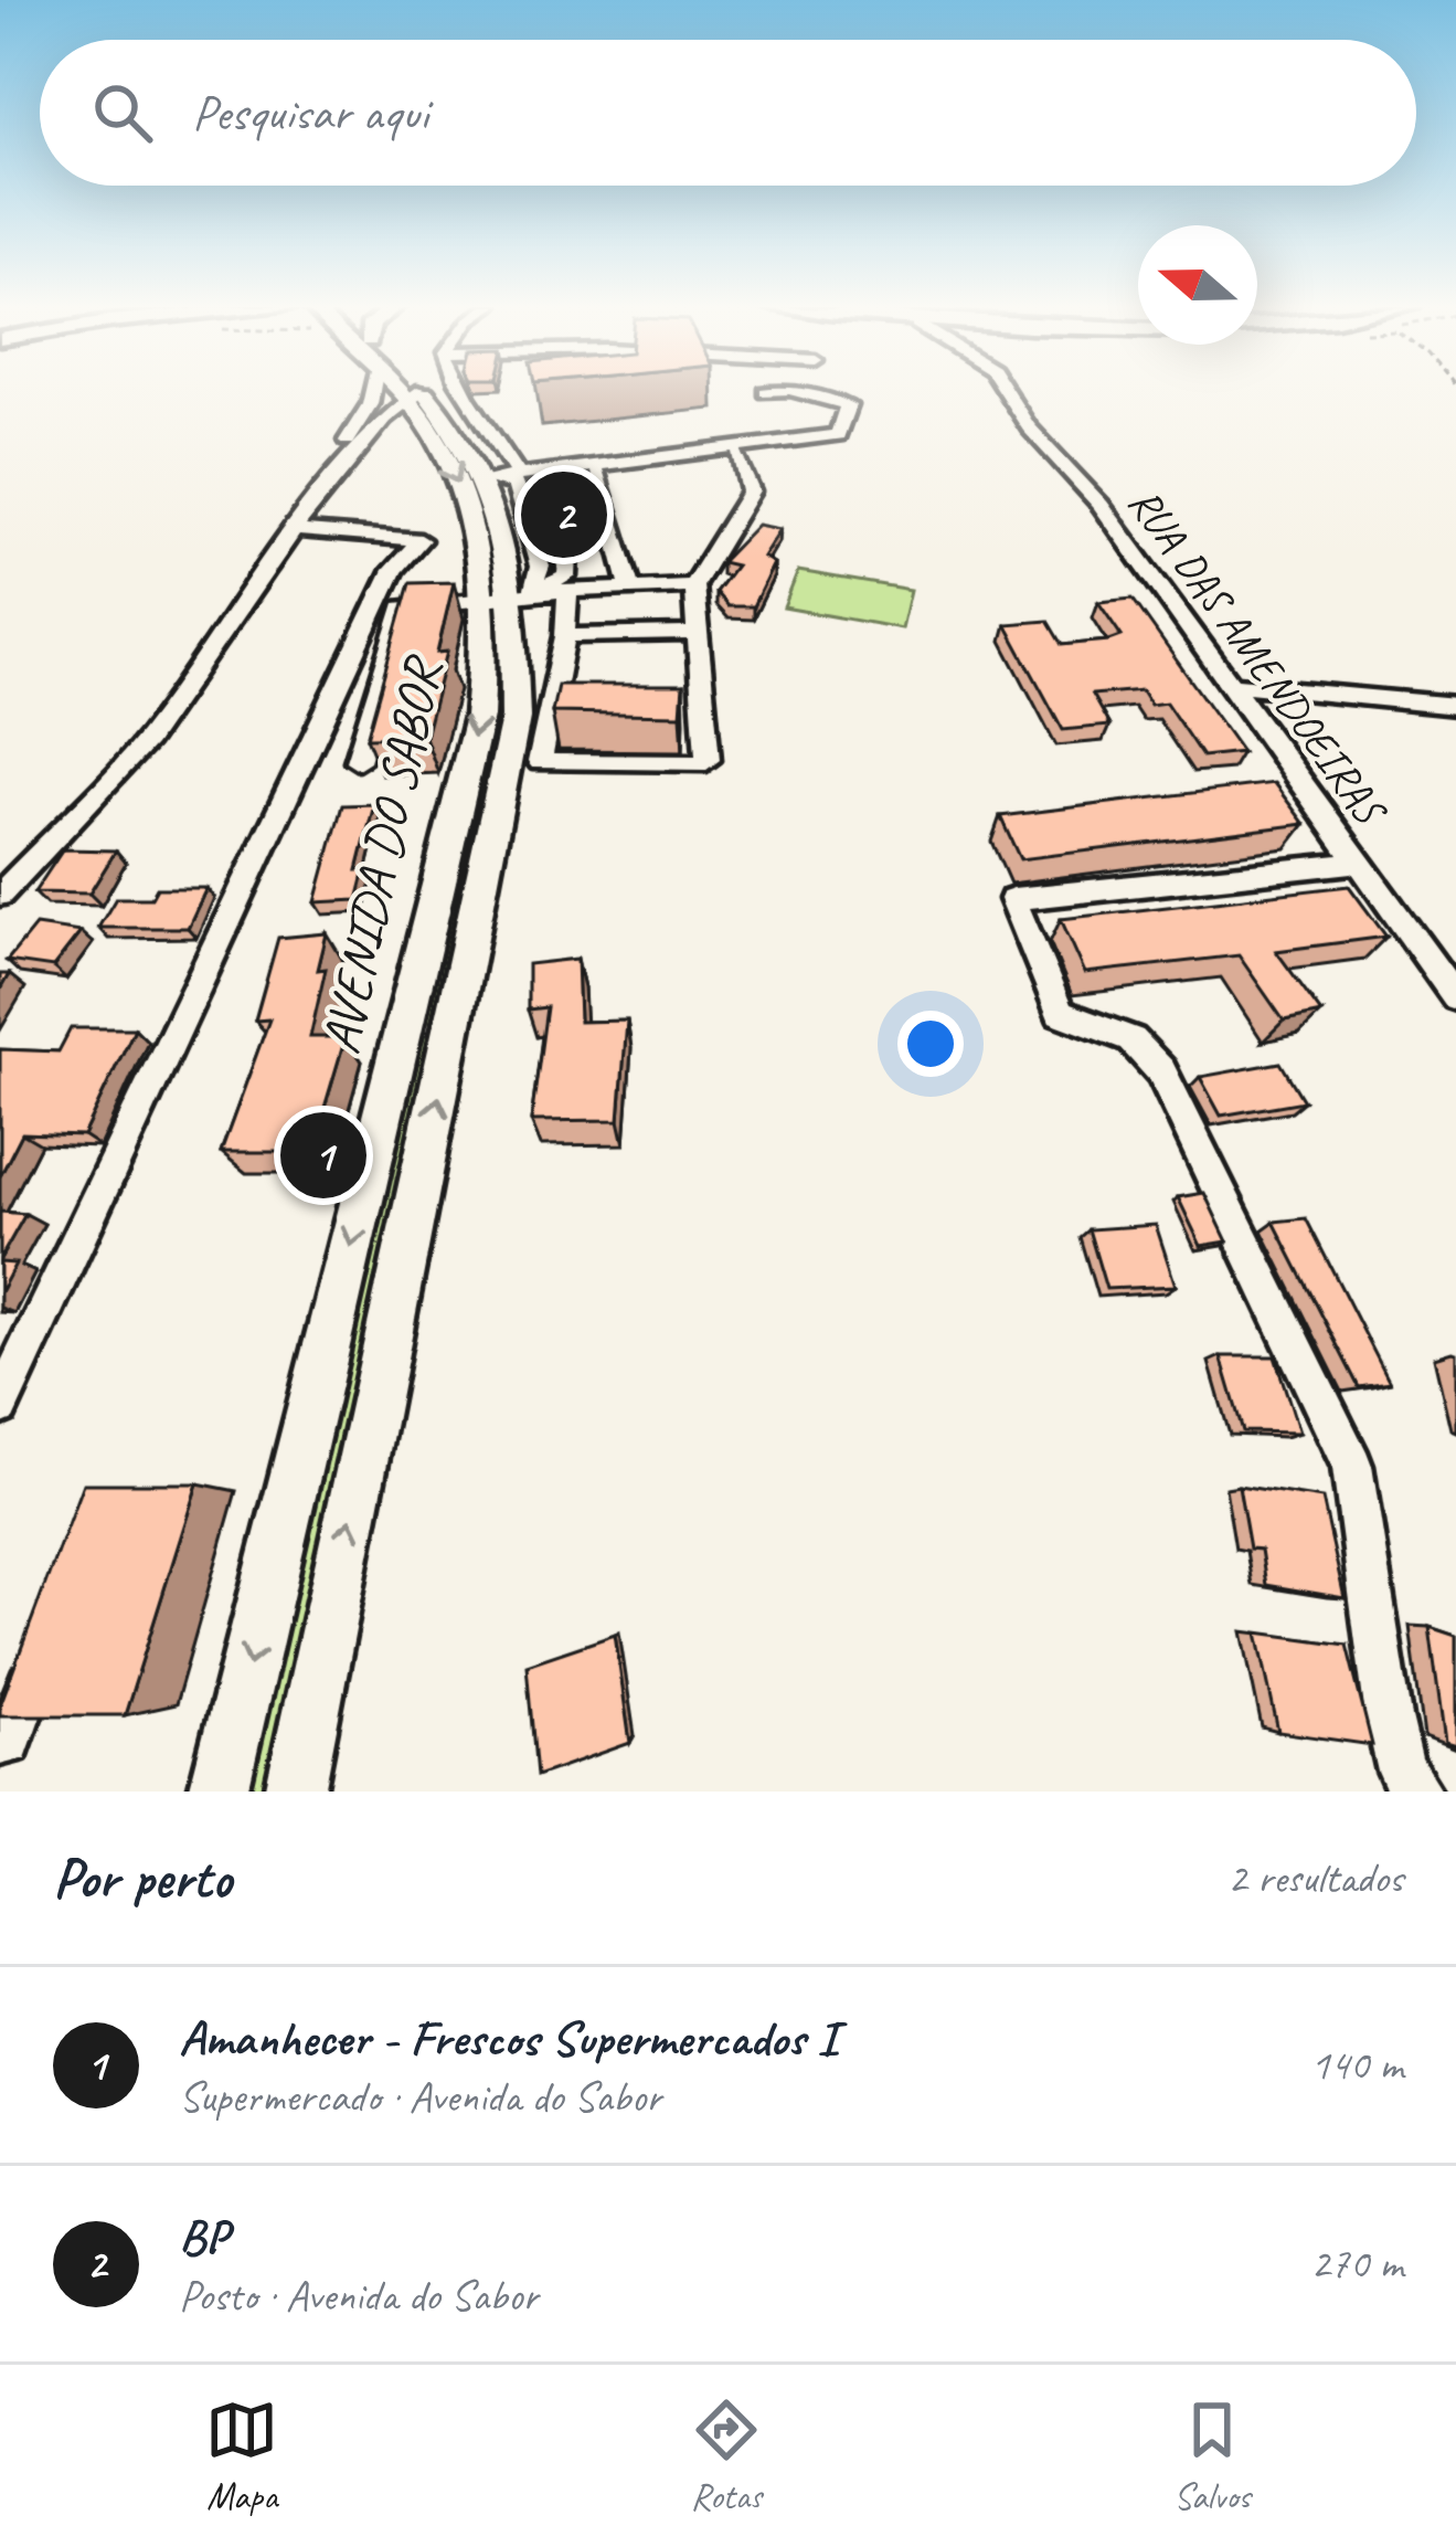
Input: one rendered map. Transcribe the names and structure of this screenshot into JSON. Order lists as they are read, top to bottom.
{
  "streets": {
    "main road": ["AVENIDA DO SABOR"],
    "street": ["RUA DAS AMENDOEIRAS"]
  },
  "north": "left",
  "page": {
    "search": "Pesquisar aqui",
    "pins": ["2", "1"],
    "heading": ["Por perto", "2 resultados"],
    "list": [
      {
        "mark": "1",
        "name": "Amanhecer - Frescos Supermercados I",
        "note": "Supermercado · Avenida do Sabor",
        "value": "140 m"
      },
      {
        "mark": "2",
        "name": "BP",
        "note": "Posto · Avenida do Sabor",
        "value": "270 m"
      }
    ],
    "nav": ["Mapa", "Rotas", "Salvos"]
  }
}
